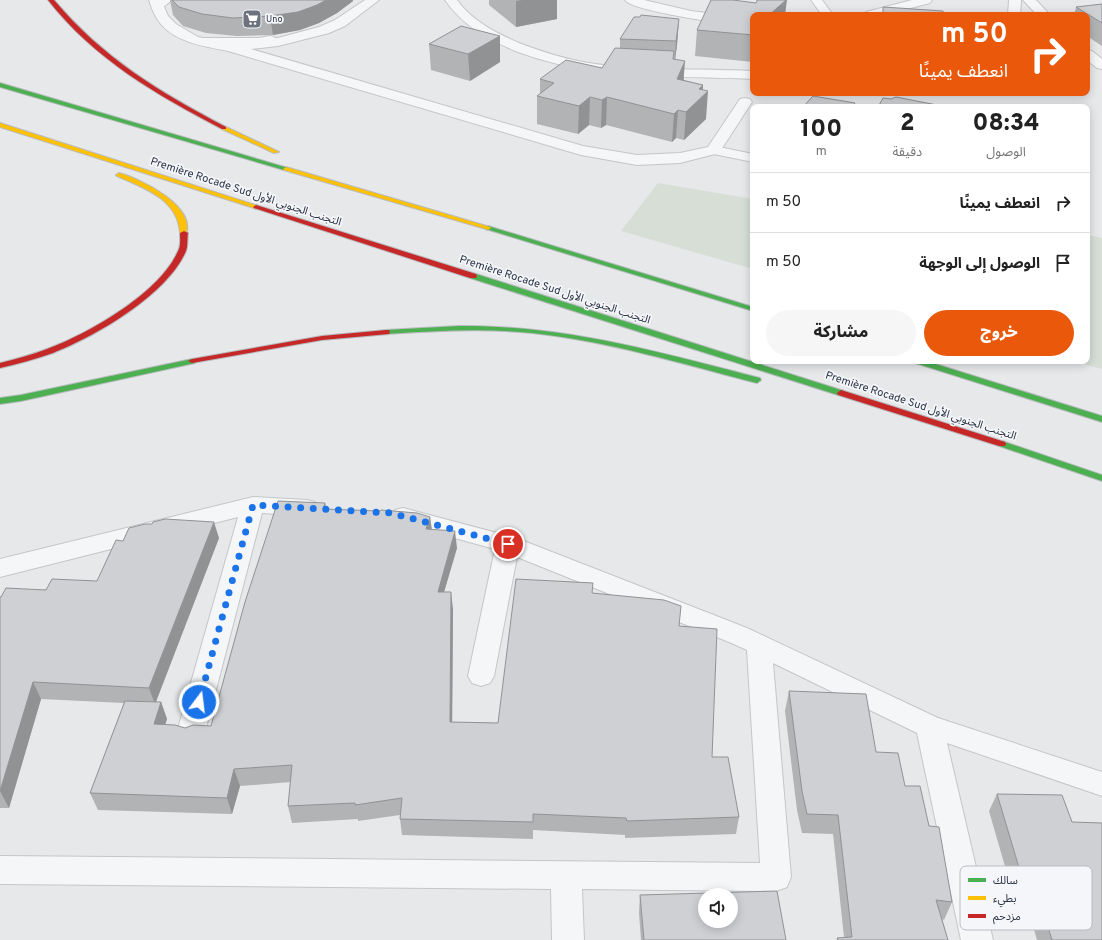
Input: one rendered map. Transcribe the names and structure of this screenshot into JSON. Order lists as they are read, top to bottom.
{
  "streets": {
    "highway": ["Première Rocade Sud التجنب الجنوبي الأول"]
  },
  "places": {
    "supermarket": ["Uno"]
  },
  "legend": ["سالك", "بطيء", "مزدحم"],
  "page": {
    "turn": ["50 m", "انعطف يمينًا"],
    "eta": [
      "08:34",
      "الوصول",
      "2",
      "دقيقة",
      "100",
      "m"
    ],
    "list": [
      {
        "name": "انعطف يمينًا",
        "value": "50 m"
      },
      {
        "name": "الوصول إلى الوجهة",
        "value": "50 m"
      }
    ],
    "buttons": ["خروج", "مشاركة"]
  }
}
